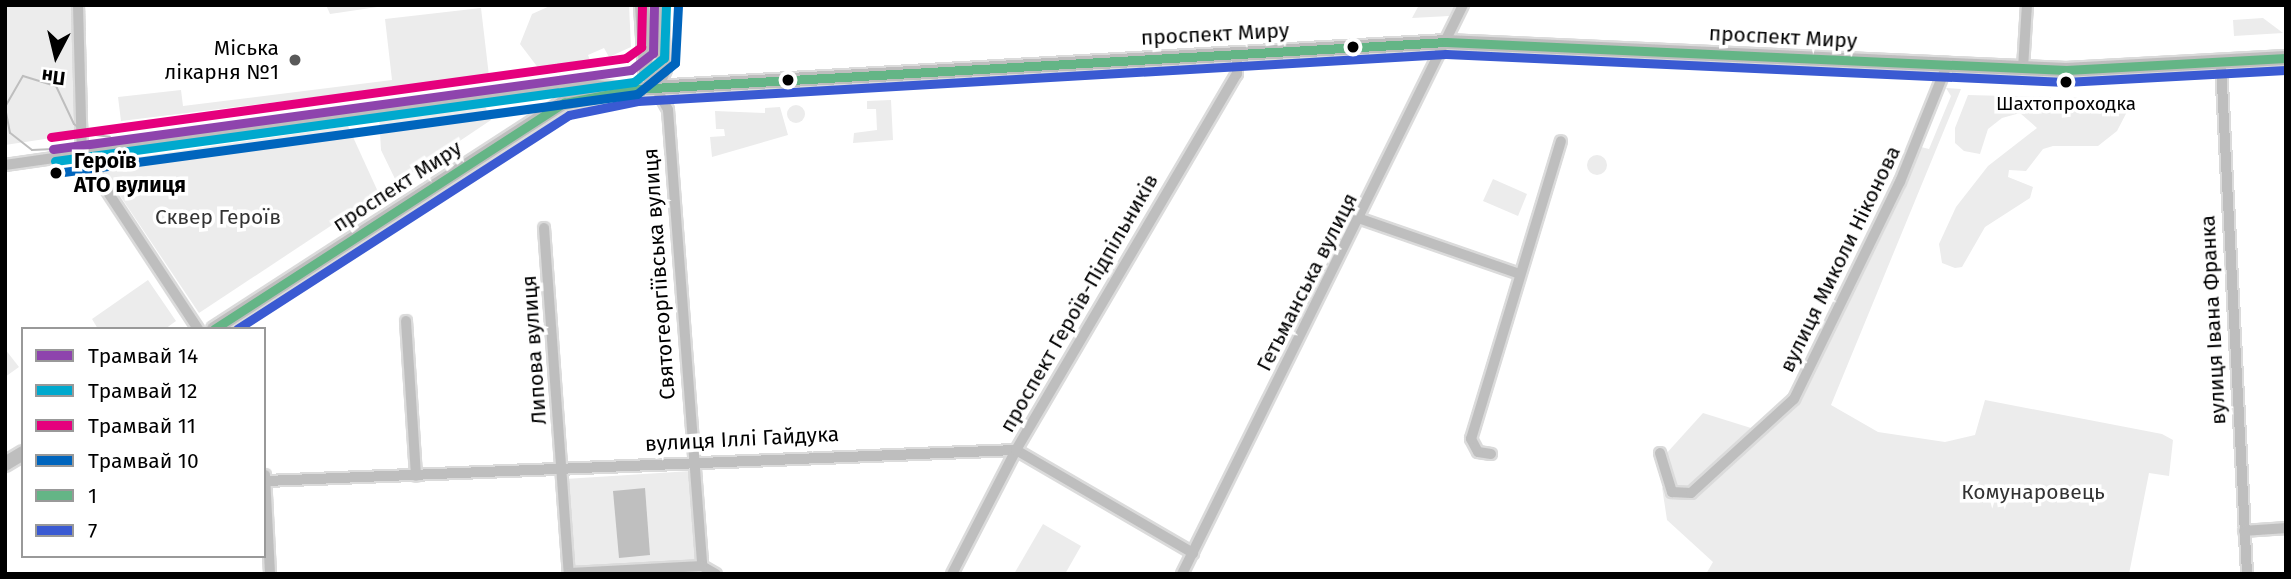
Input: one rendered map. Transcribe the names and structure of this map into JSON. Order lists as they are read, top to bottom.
{
  "streets": {
    "main road": ["проспект Миру", "Святогеоргіївська вулиця"],
    "street": [
      "вулиця Миколи Ніконова",
      "Гетьманська вулиця",
      "проспект Героїв-Підпільників",
      "вулиця Івана Франка",
      "Липова вулиця",
      "вулиця Іллі Гайдука"
    ]
  },
  "crossings": [
    ["проспект Миру", "вулиця Миколи Ніконова"],
    ["проспект Миру", "Святогеоргіївська вулиця"],
    ["проспект Миру", "Гетьманська вулиця"],
    ["проспект Миру", "проспект Героїв-Підпільників"],
    ["проспект Миру", "вулиця Івана Франка"],
    ["Святогеоргіївська вулиця", "вулиця Іллі Гайдука"],
    ["проспект Героїв-Підпільників", "вулиця Іллі Гайдука"],
    ["Липова вулиця", "вулиця Іллі Гайдука"]
  ],
  "parks": ["Сквер Героїв", "Комунаровець"],
  "places": ["Міська лікарня №1", "Шахтопроходка", "Героїв АТО вулиця"],
  "lines": [
    "tram line 14",
    "tram line 12",
    "tram line 11",
    "tram line 10",
    "transit line 1",
    "transit line 7"
  ],
  "legend": [
    "Трамвай 14",
    "Трамвай 12",
    "Трамвай 11",
    "Трамвай 10",
    "1",
    "7"
  ],
  "north": "bottom"
}
